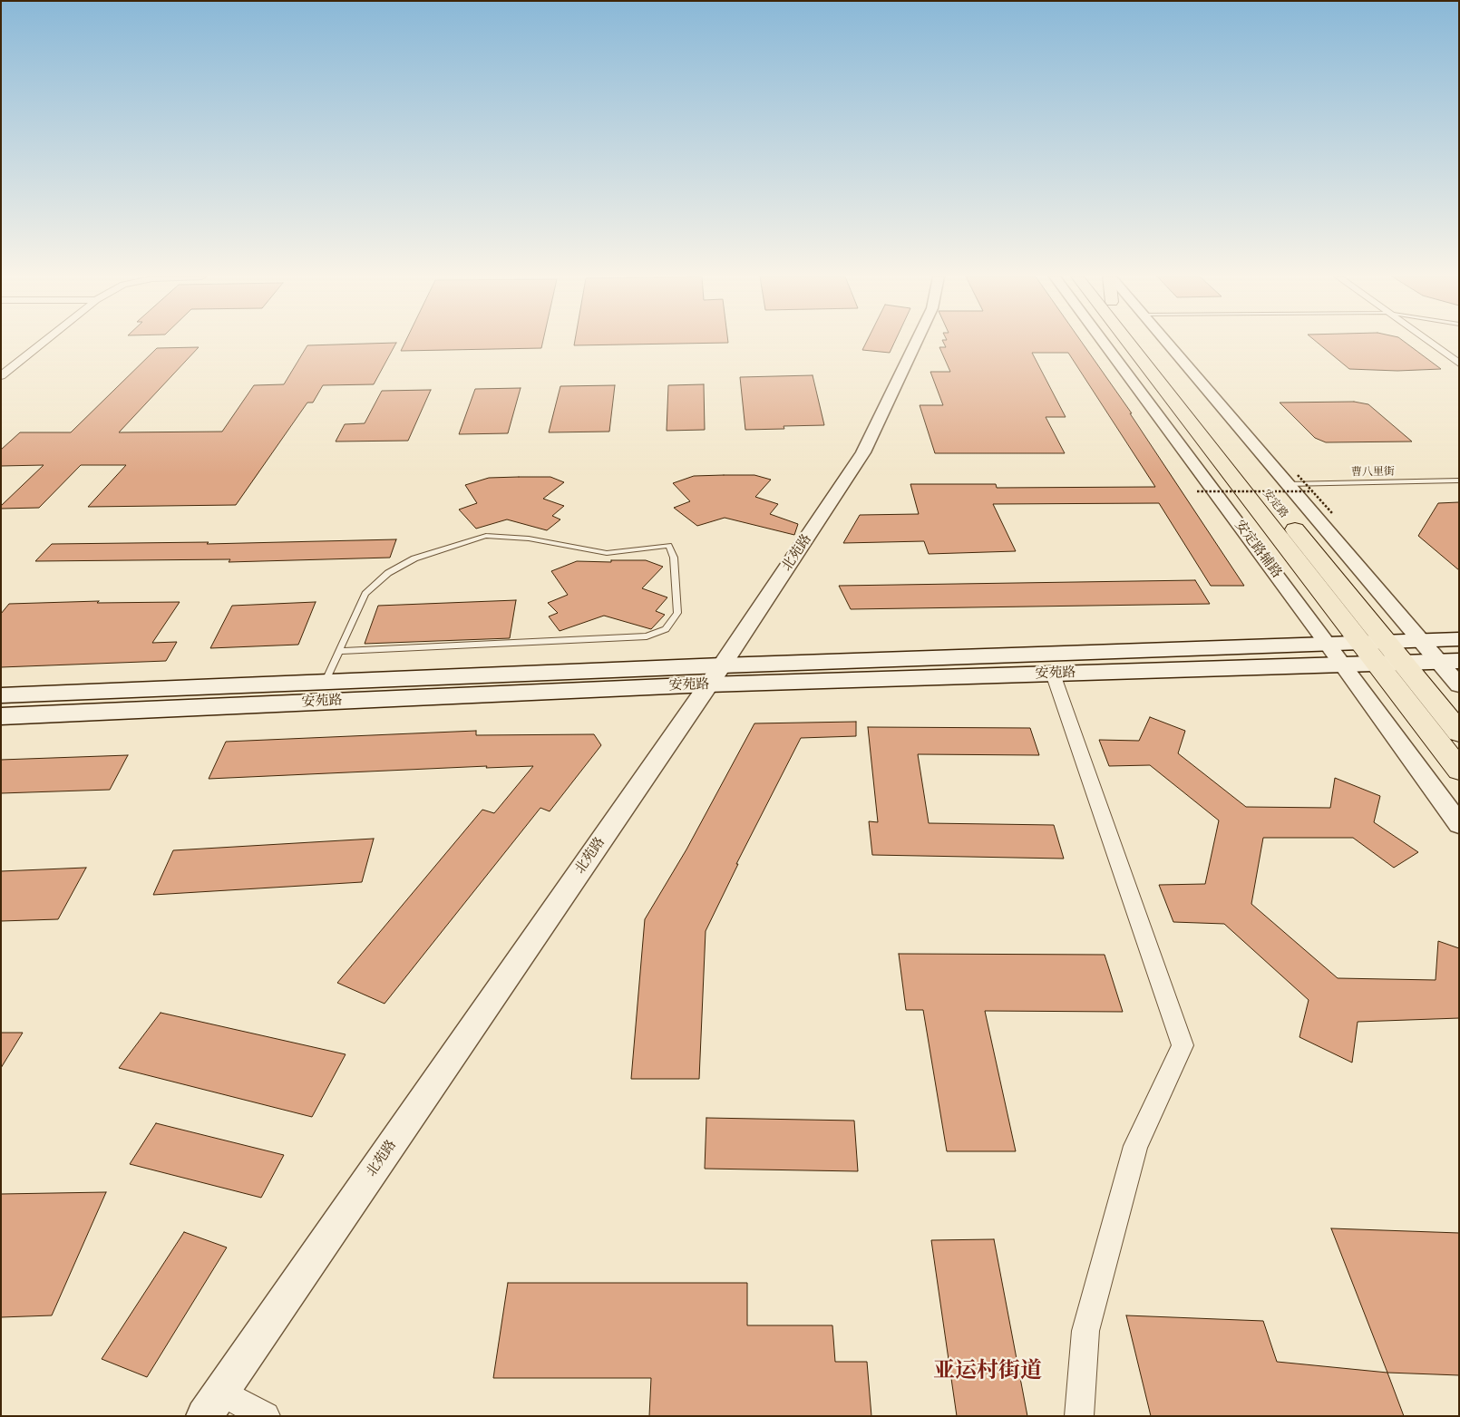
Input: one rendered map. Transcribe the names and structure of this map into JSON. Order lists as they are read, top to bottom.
{
  "streets": {
    "main road": ["安定路", "安苑路"],
    "street": ["安定路辅路", "北苑路"],
    "lane": ["曹八里街"]
  },
  "crossings": [
    ["安定路", "安定路辅路"],
    ["安定路", "安苑路"],
    ["安定路辅路", "安苑路"],
    ["北苑路", "安苑路"]
  ],
  "districts": ["亚运村街道"]
}
